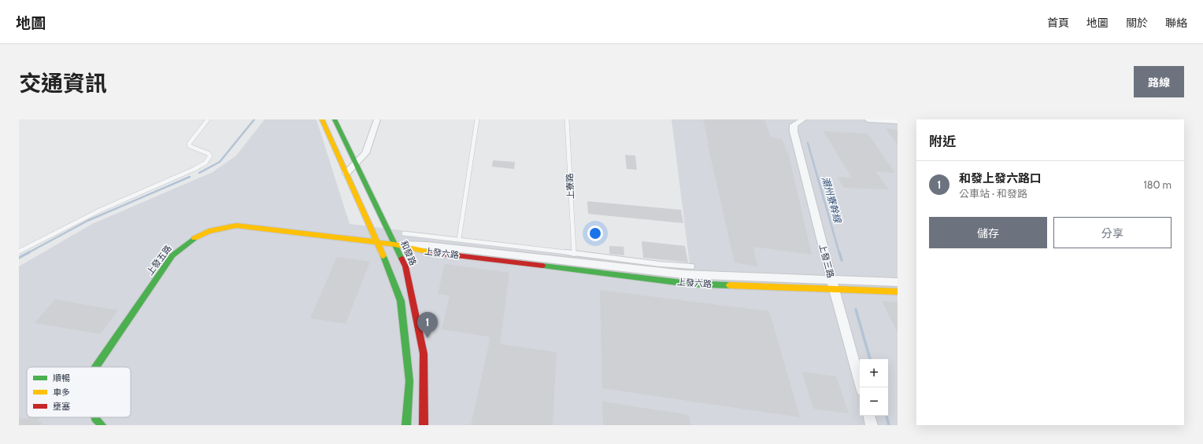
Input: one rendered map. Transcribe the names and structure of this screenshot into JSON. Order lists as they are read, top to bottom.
{
  "streets": {
    "street": [
      "和發路",
      "上發六路",
      "上發五路",
      "上發三路"
    ],
    "lane": ["上寮路"]
  },
  "crossings": [
    ["和發路", "上發六路"],
    ["和發路", "上發五路"],
    ["上發六路", "上發五路"],
    ["上發六路", "上發三路"]
  ],
  "water": ["潮州寮幹線"],
  "legend": ["順暢", "車多", "壅塞"],
  "page": {
    "header": "地圖",
    "nav": [
      "首頁",
      "地圖",
      "關於",
      "聯絡"
    ],
    "title": "交通資訊",
    "buttons": [
      "路線",
      ["儲存", "分享"]
    ],
    "heading": "附近",
    "list": [
      {
        "mark": "1",
        "name": "和發上發六路口",
        "note": "公車站 · 和發路",
        "value": "180 m"
      }
    ],
    "pins": "1",
    "map_buttons": ["+", "−"]
  }
}
